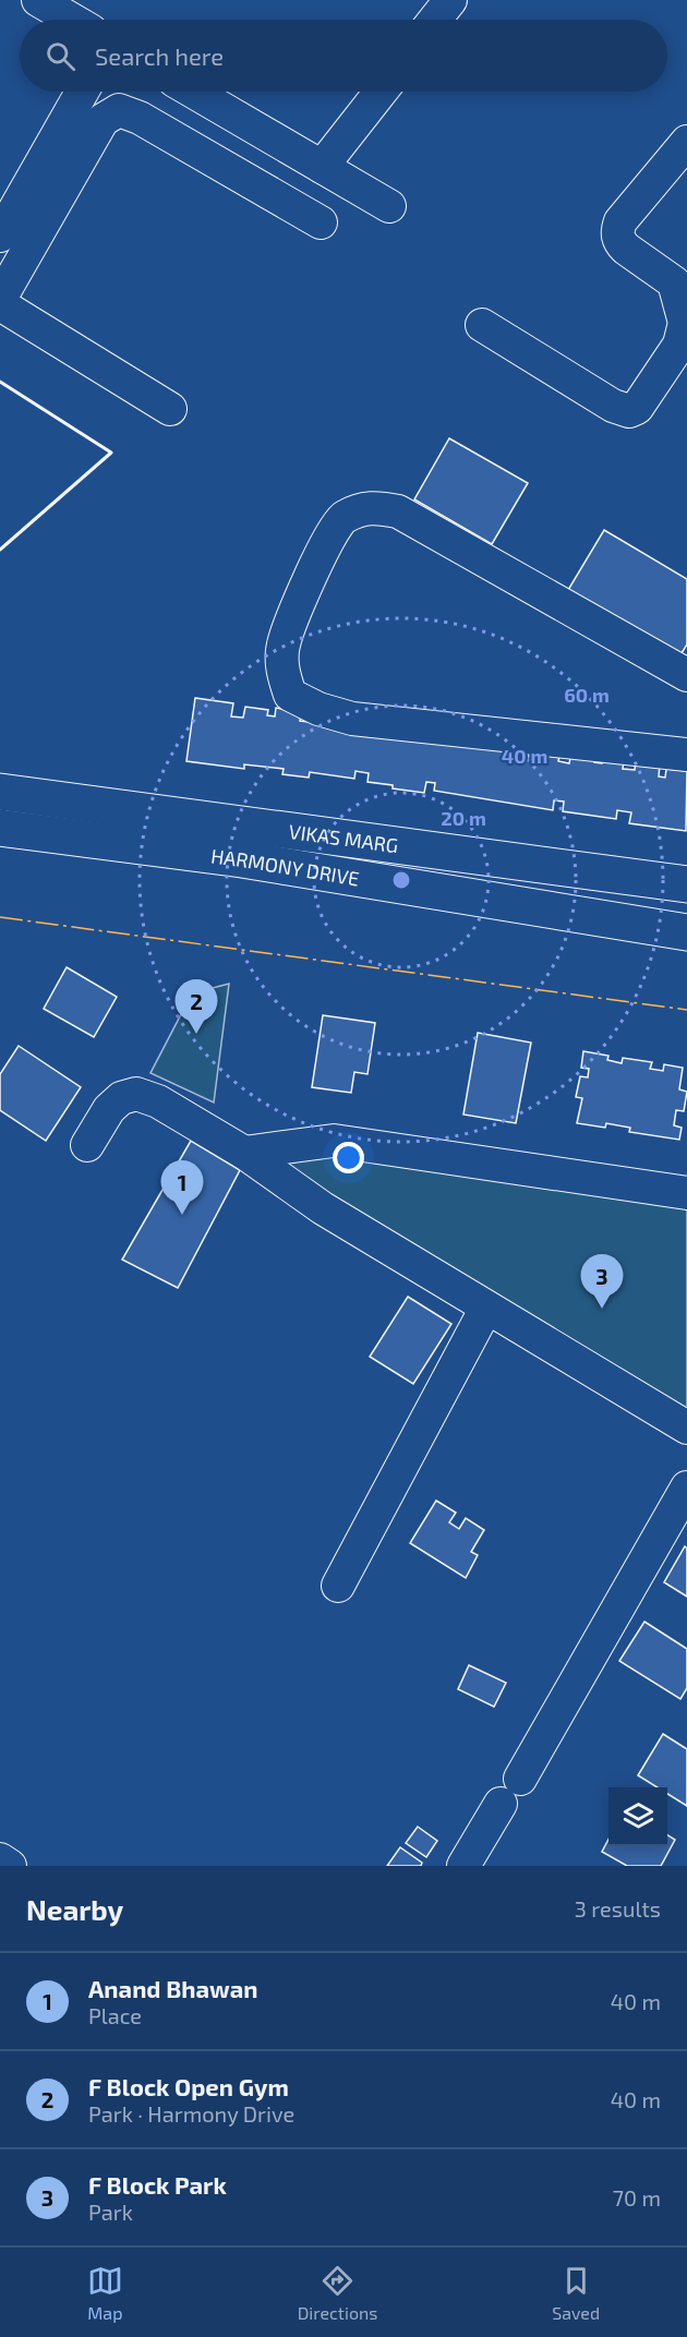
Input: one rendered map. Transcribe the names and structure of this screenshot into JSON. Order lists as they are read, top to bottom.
{
  "streets": {
    "main road": ["VIKAS MARG", "HARMONY DRIVE"]
  },
  "page": {
    "search": "Search here",
    "pins": ["2", "1", "3"],
    "heading": ["Nearby", "3 results"],
    "list": [
      {
        "mark": "1",
        "name": "Anand Bhawan",
        "note": "Place",
        "value": "40 m"
      },
      {
        "mark": "2",
        "name": "F Block Open Gym",
        "note": "Park · Harmony Drive",
        "value": "40 m"
      },
      {
        "mark": "3",
        "name": "F Block Park",
        "note": "Park",
        "value": "70 m"
      }
    ],
    "nav": ["Map", "Directions", "Saved"]
  },
  "rings": ["60 m", "40 m", "20 m"]
}
